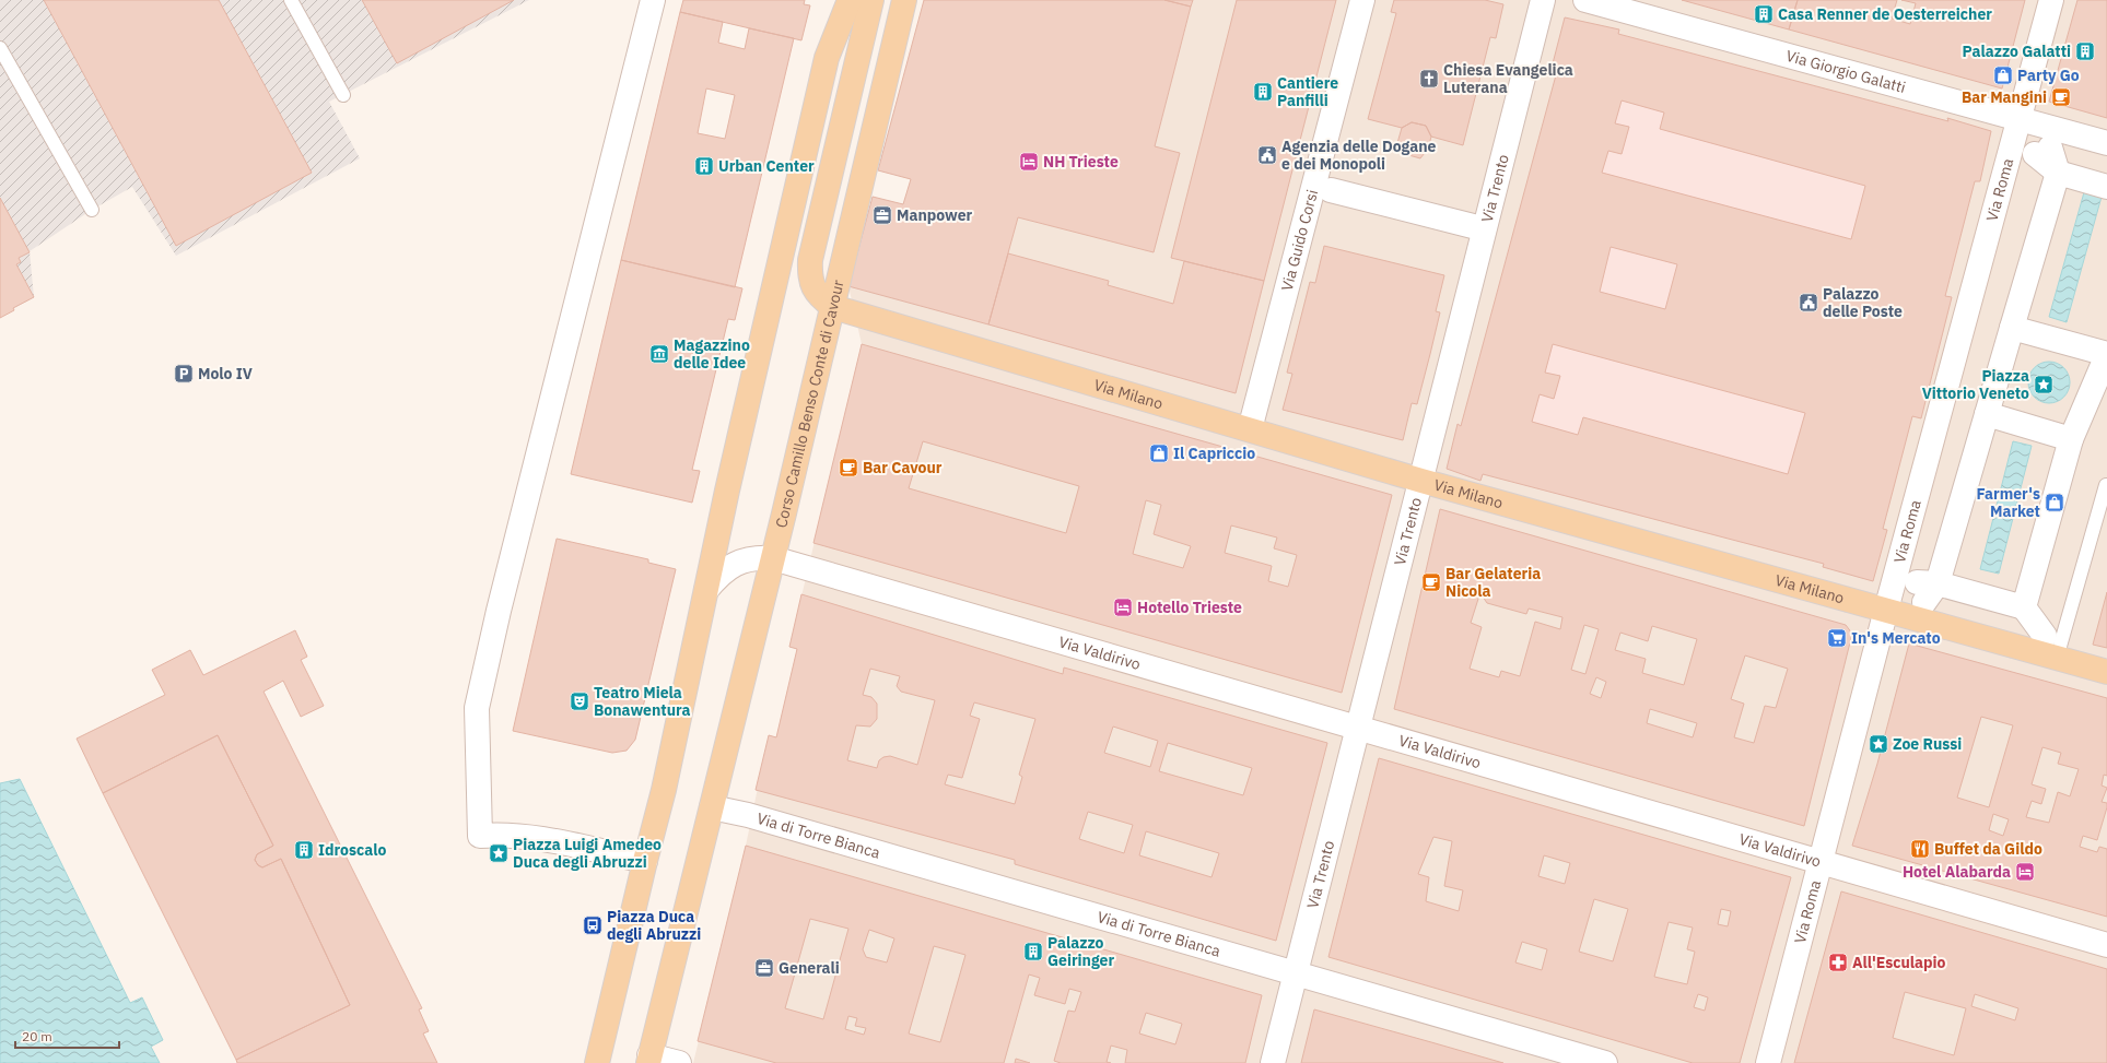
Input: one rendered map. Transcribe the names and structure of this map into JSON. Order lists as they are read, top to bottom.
{
  "streets": {
    "main road": ["Via Milano", "Corso Camillo Benso Conte di Cavour"],
    "street": [
      "Via Giorgio Galatti",
      "Via Trento",
      "Via Roma",
      "Via Guido Corsi",
      "Via Valdirivo",
      "Via di Torre Bianca"
    ]
  },
  "crossings": [
    ["Via Giorgio Galatti", "Via Roma"],
    ["Via Trento", "Via Milano"],
    ["Via Trento", "Via Valdirivo"],
    ["Via Trento", "Via di Torre Bianca"],
    ["Via Roma", "Via Milano"],
    ["Via Roma", "Via Valdirivo"],
    ["Via Guido Corsi", "Via Milano"],
    ["Via Milano", "Corso Camillo Benso Conte di Cavour"],
    ["Corso Camillo Benso Conte di Cavour", "Via Valdirivo"],
    ["Corso Camillo Benso Conte di Cavour", "Via di Torre Bianca"]
  ],
  "places": {
    "building": [
      "Casa Renner de Oesterreicher",
      "Palazzo Galatti",
      "Cantiere Panfilli",
      "Urban Center",
      "Idroscalo",
      "Palazzo Geiringer"
    ],
    "shop": ["Party Go", "Il Capriccio", "Farmer's Market"],
    "church": ["Chiesa Evangelica Luterana"],
    "cafe": ["Bar Mangini", "Bar Cavour", "Bar Gelateria Nicola"],
    "public building": ["Agenzia delle Dogane e dei Monopoli", "Palazzo delle Poste"],
    "hotel": ["NH Trieste", "Hotello Trieste", "Hotel Alabarda"],
    "office": ["Manpower", "Generali"],
    "museum": ["Magazzino delle Idee"],
    "parking": ["Molo IV"],
    "place": ["Piazza Vittorio Veneto", "Zoe Russi", "Piazza Luigi Amedeo Duca degli Abruzzi"],
    "supermarket": ["In's Mercato"],
    "theatre": ["Teatro Miela Bonawentura"],
    "restaurant": ["Buffet da Gildo"],
    "bus stop": ["Piazza Duca degli Abruzzi"],
    "pharmacy": ["All'Esculapio"]
  },
  "scale_bar": "20 m"
}
